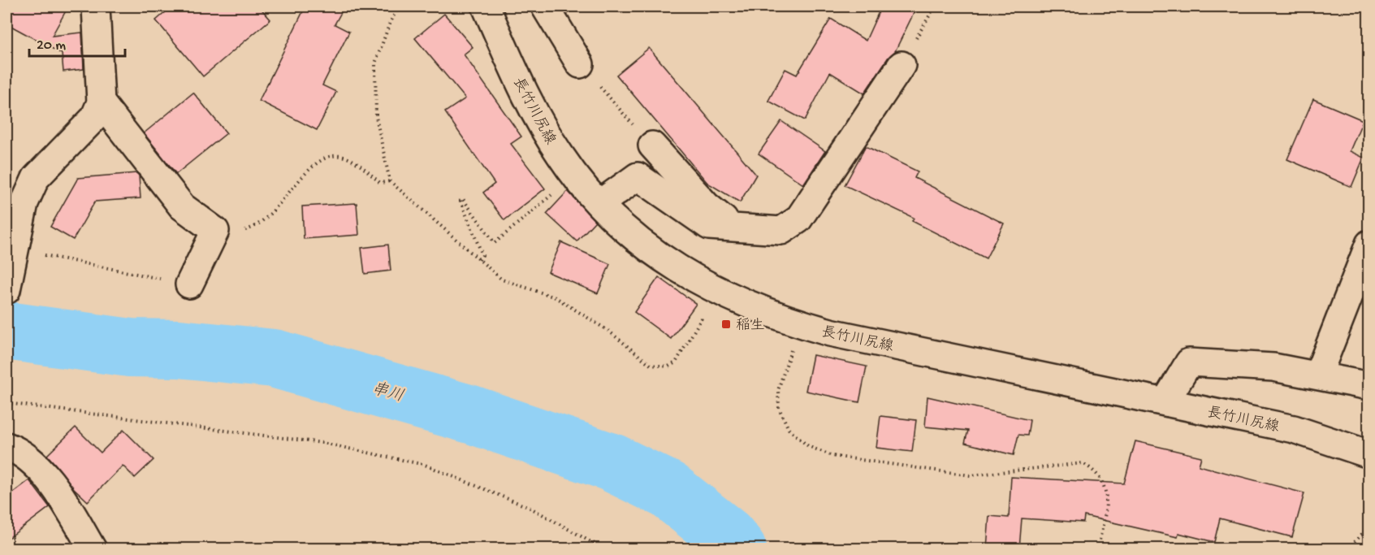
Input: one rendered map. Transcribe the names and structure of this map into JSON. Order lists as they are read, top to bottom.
{
  "streets": {
    "street": ["長竹川尻線"]
  },
  "water": ["串川"],
  "places": {
    "transit": ["稲生"]
  },
  "scale_bar": "20 m"
}
